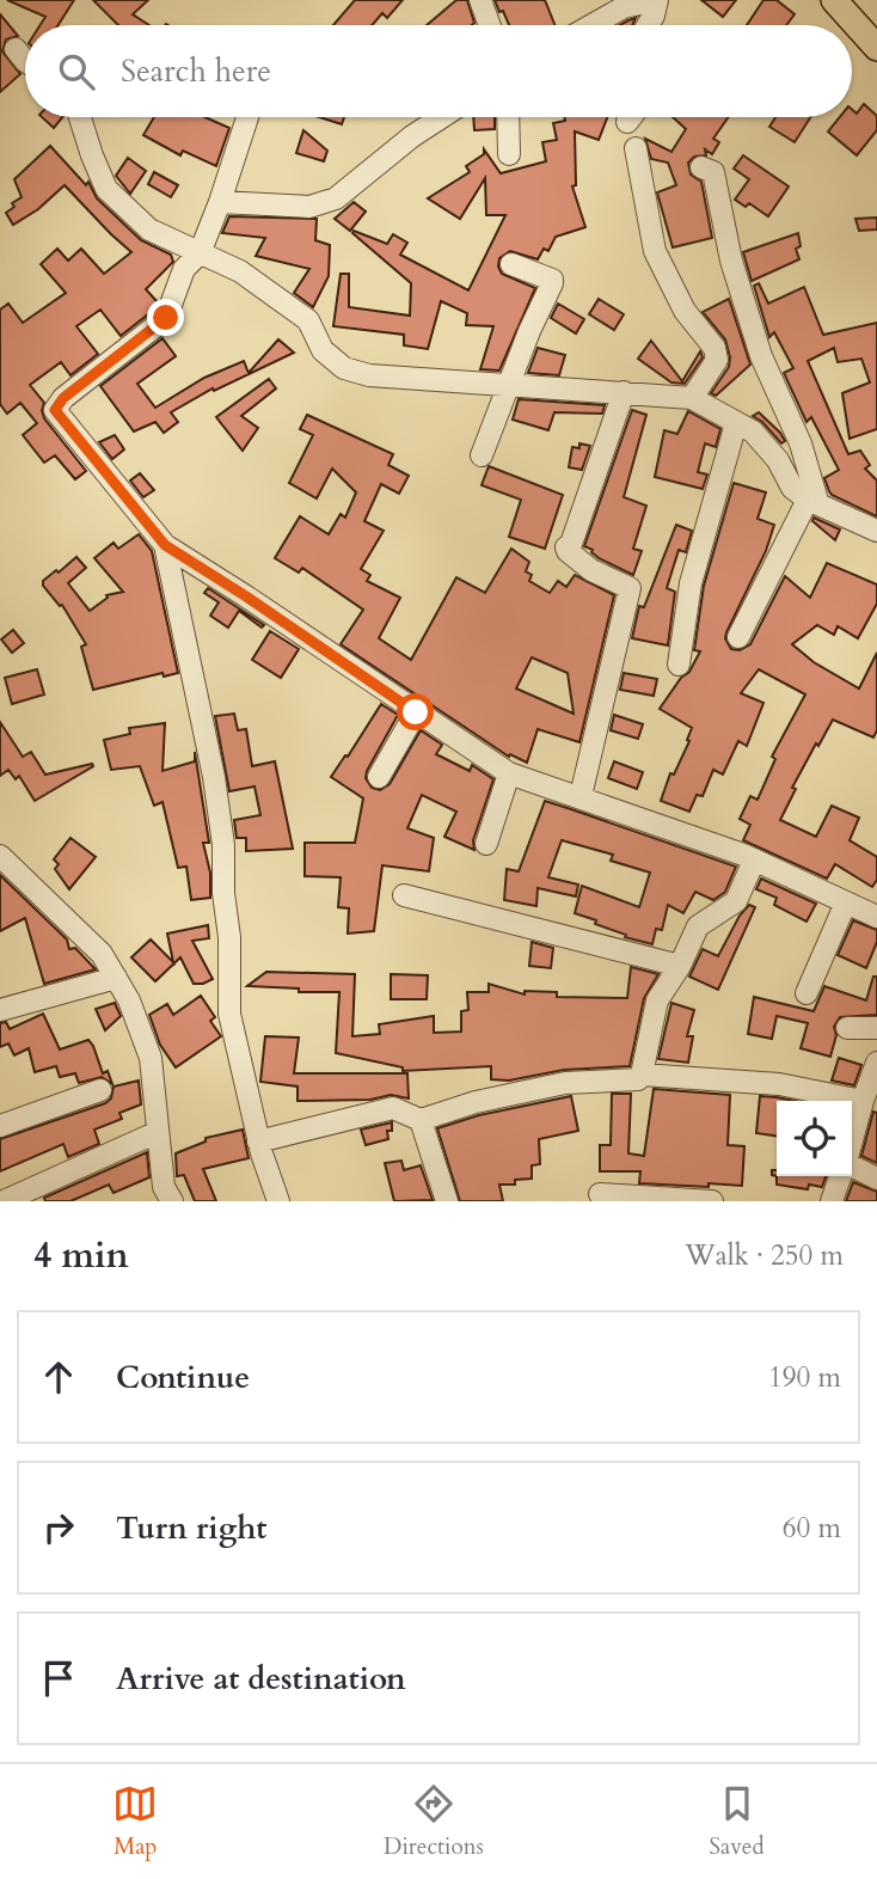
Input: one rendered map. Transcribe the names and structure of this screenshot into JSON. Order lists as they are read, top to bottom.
{
  "page": {
    "search": "Search here",
    "heading": ["4 min", "Walk · 250 m"],
    "list": [
      ["Continue", "190 m"],
      ["Turn right", "60 m"],
      "Arrive at destination"
    ],
    "nav": ["Map", "Directions", "Saved"]
  }
}
